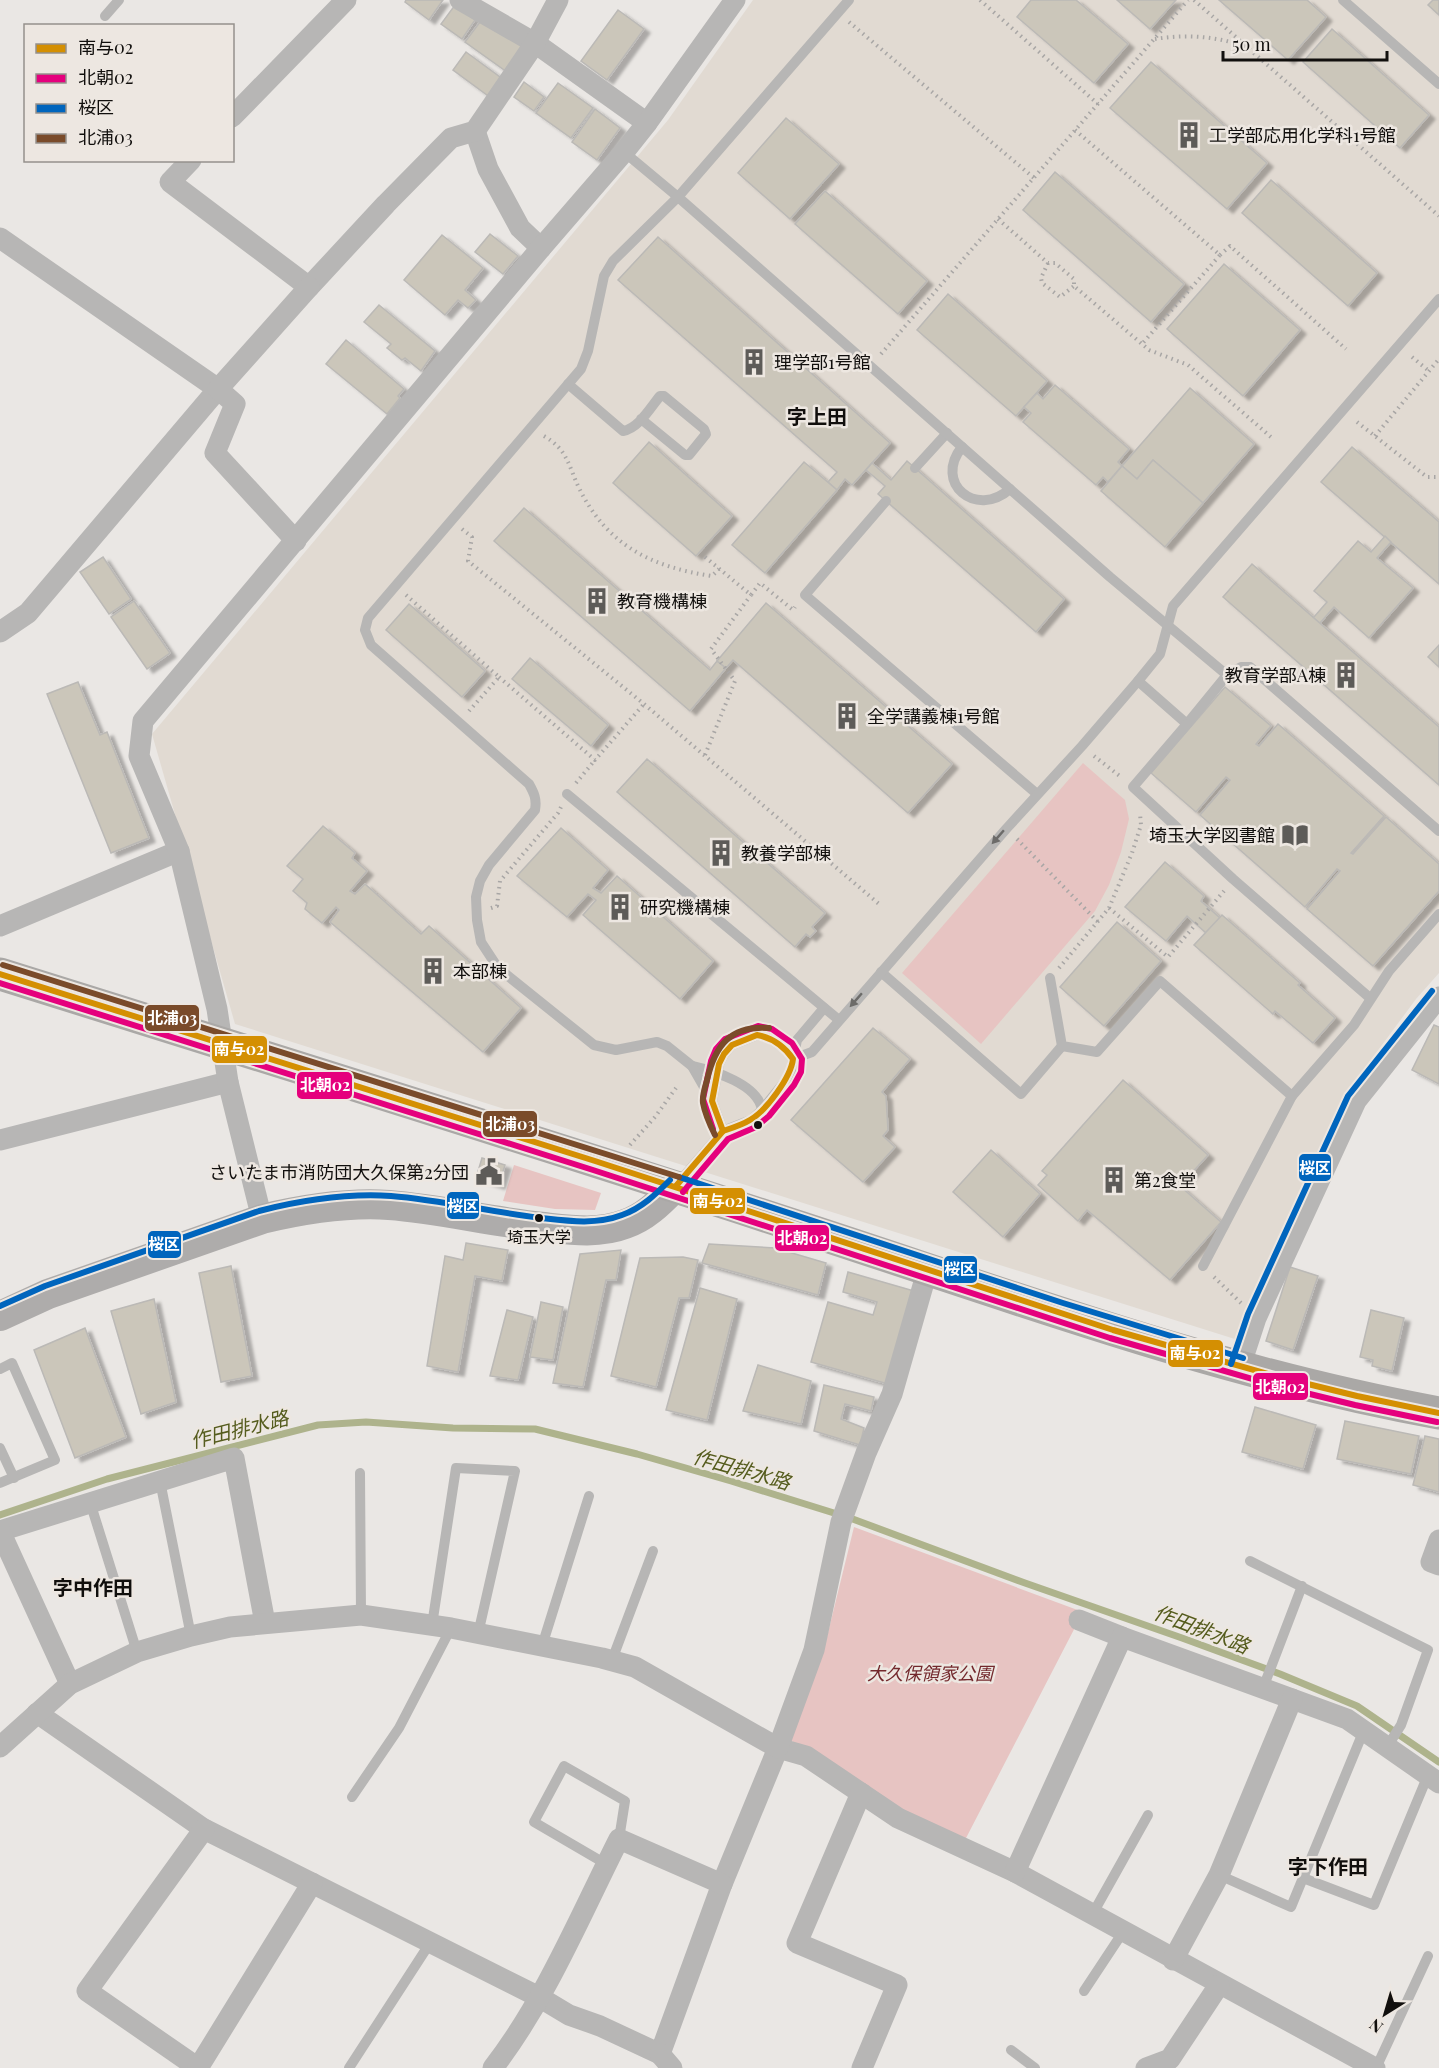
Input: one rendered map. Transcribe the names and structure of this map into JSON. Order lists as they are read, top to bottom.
{
  "districts": ["字上田", "字中作田", "字下作田"],
  "water": ["作田排水路"],
  "parks": ["大久保領家公園"],
  "places": {
    "building": [
      "工学部応用化学科1号館",
      "理学部1号館",
      "教育機構棟",
      "教育学部A棟",
      "全学講義棟1号館",
      "教養学部棟",
      "研究機構棟",
      "本部棟",
      "第2食堂"
    ],
    "library": ["埼玉大学図書館"],
    "public building": ["さいたま市消防団大久保第2分団"],
    "other": ["埼玉大学"]
  },
  "lines": [
    "transit line 北浦03",
    "transit line 南与02",
    "transit line 北朝02",
    "transit line 桜区"
  ],
  "legend": [
    "南与02",
    "北朝02",
    "桜区",
    "北浦03"
  ],
  "scale_bar": "50 m",
  "north": "bottom left"
}
